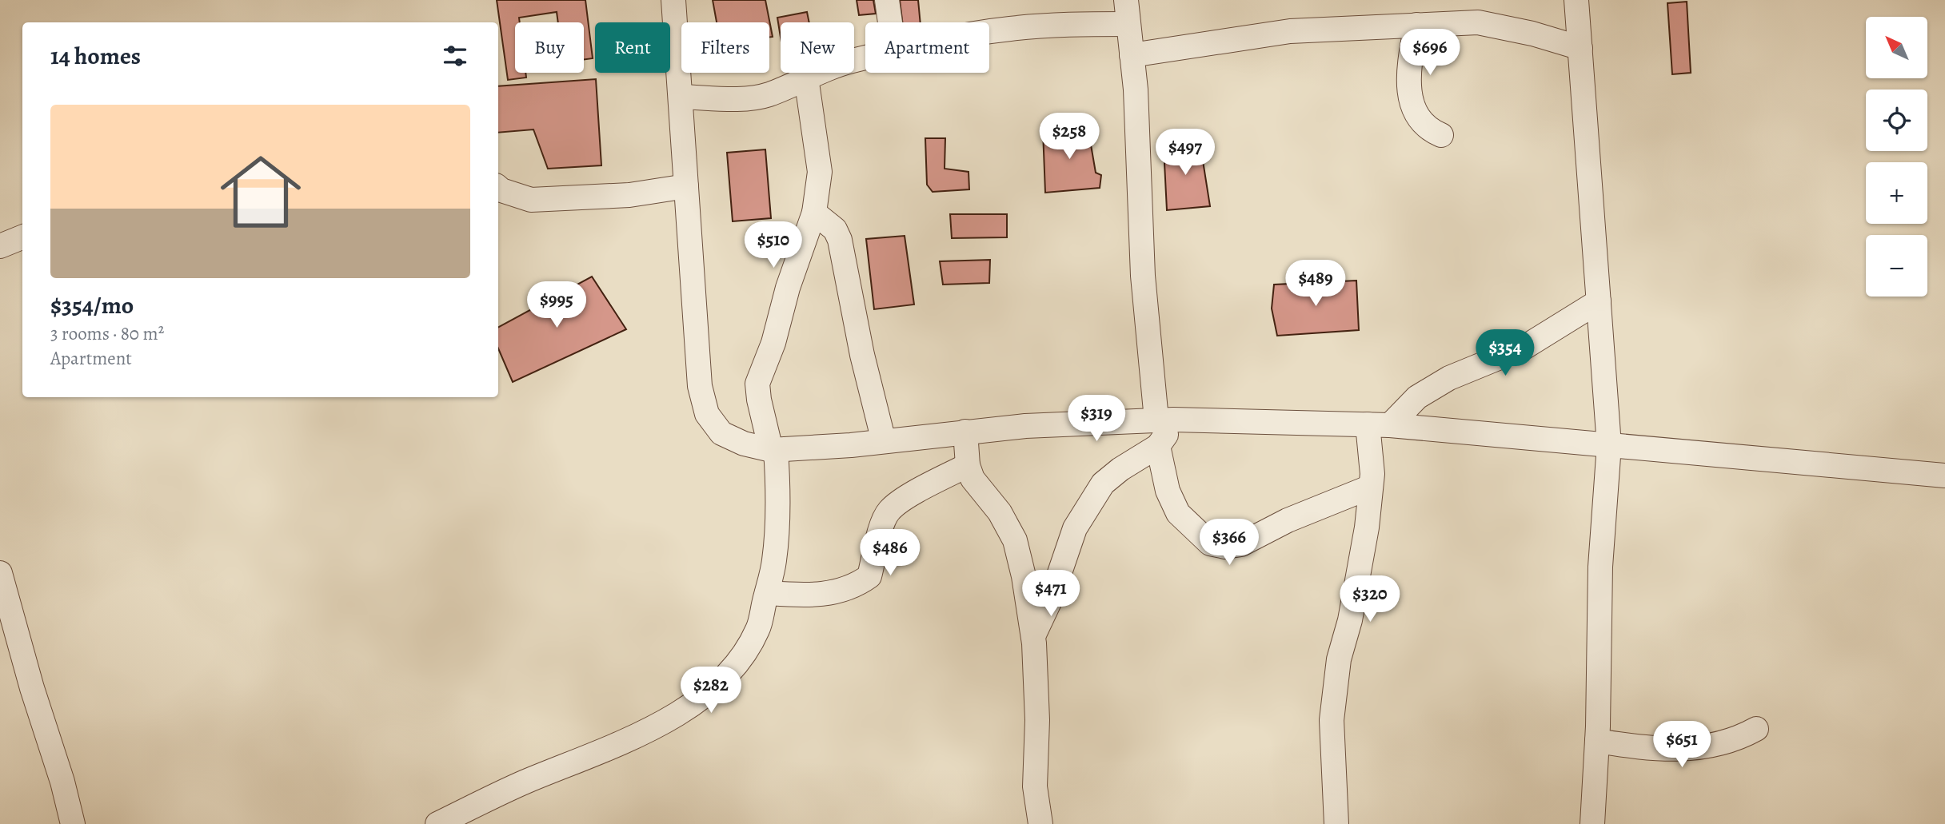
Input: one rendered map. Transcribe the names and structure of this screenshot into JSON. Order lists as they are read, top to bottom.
{
  "north": "top left",
  "page": {
    "map_buttons": ["+", "−"],
    "chip": [
      "Buy",
      "Rent",
      "Filters",
      "New",
      "Apartment"
    ],
    "heading": "14 homes",
    "price": [
      "$696",
      "$258",
      "$497",
      "$510",
      "$489",
      "$995",
      "$354",
      "$319",
      "$366",
      "$486",
      "$471",
      "$320",
      "$282",
      "$651"
    ],
    "list": [
      {
        "name": "$354/mo",
        "note": "3 rooms · 80 m² · Apartment"
      }
    ]
  }
}
